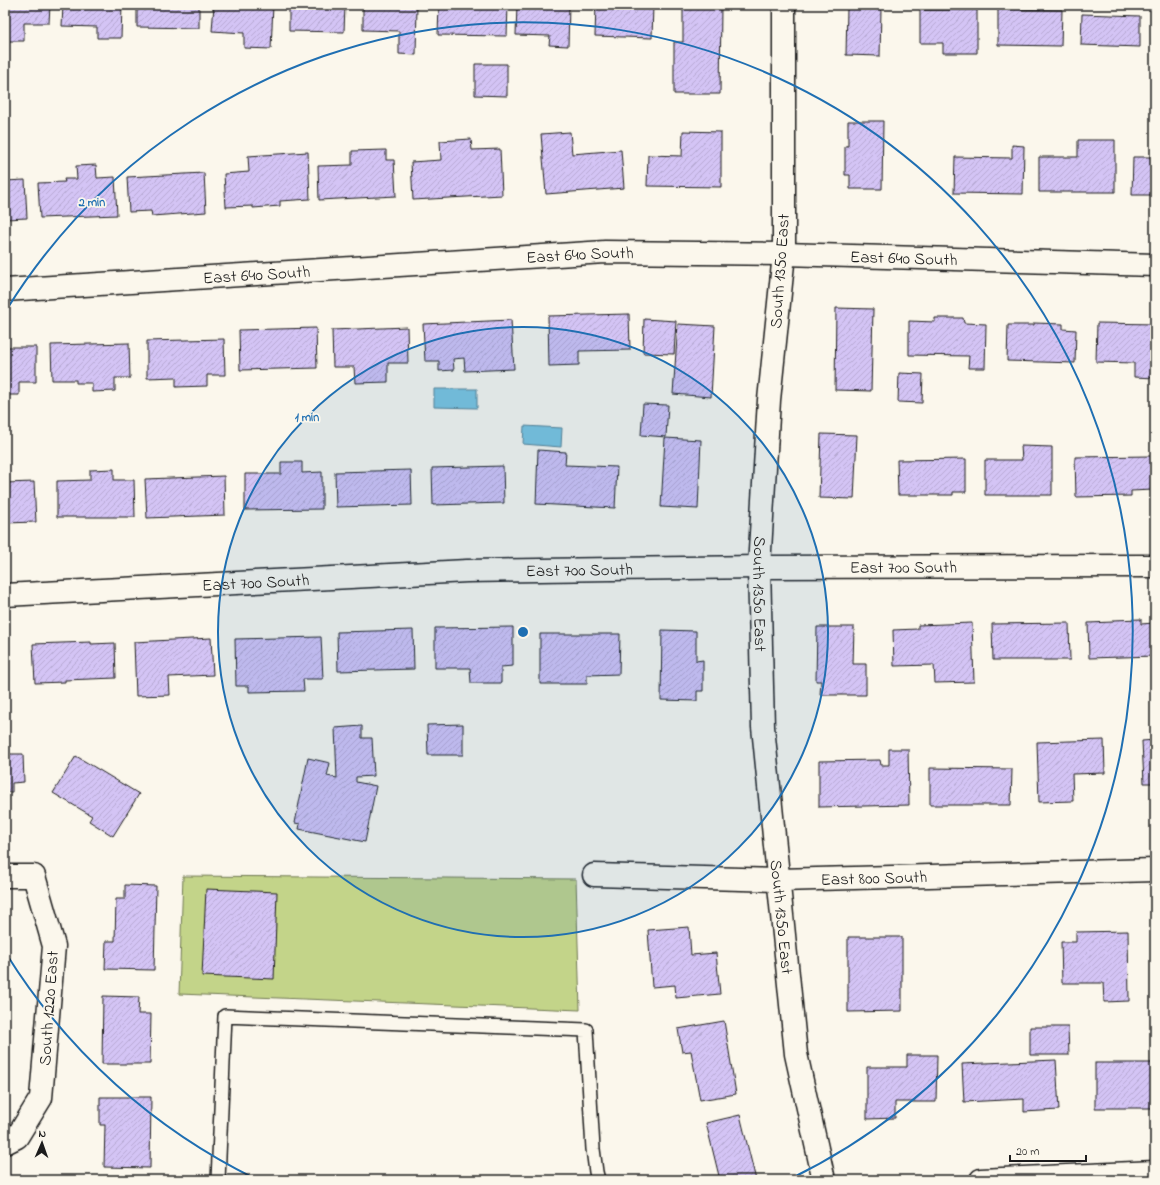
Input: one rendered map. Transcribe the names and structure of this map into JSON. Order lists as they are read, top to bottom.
{
  "streets": {
    "street": [
      "East 640 South",
      "South 1350 East",
      "East 700 South",
      "East 800 South",
      "South 1220 East"
    ]
  },
  "crossings": [
    ["East 640 South", "South 1350 East"],
    ["South 1350 East", "East 700 South"],
    ["South 1350 East", "East 800 South"]
  ],
  "scale_bar": "20 m",
  "north": "top",
  "rings": ["2 min", "1 min"]
}
